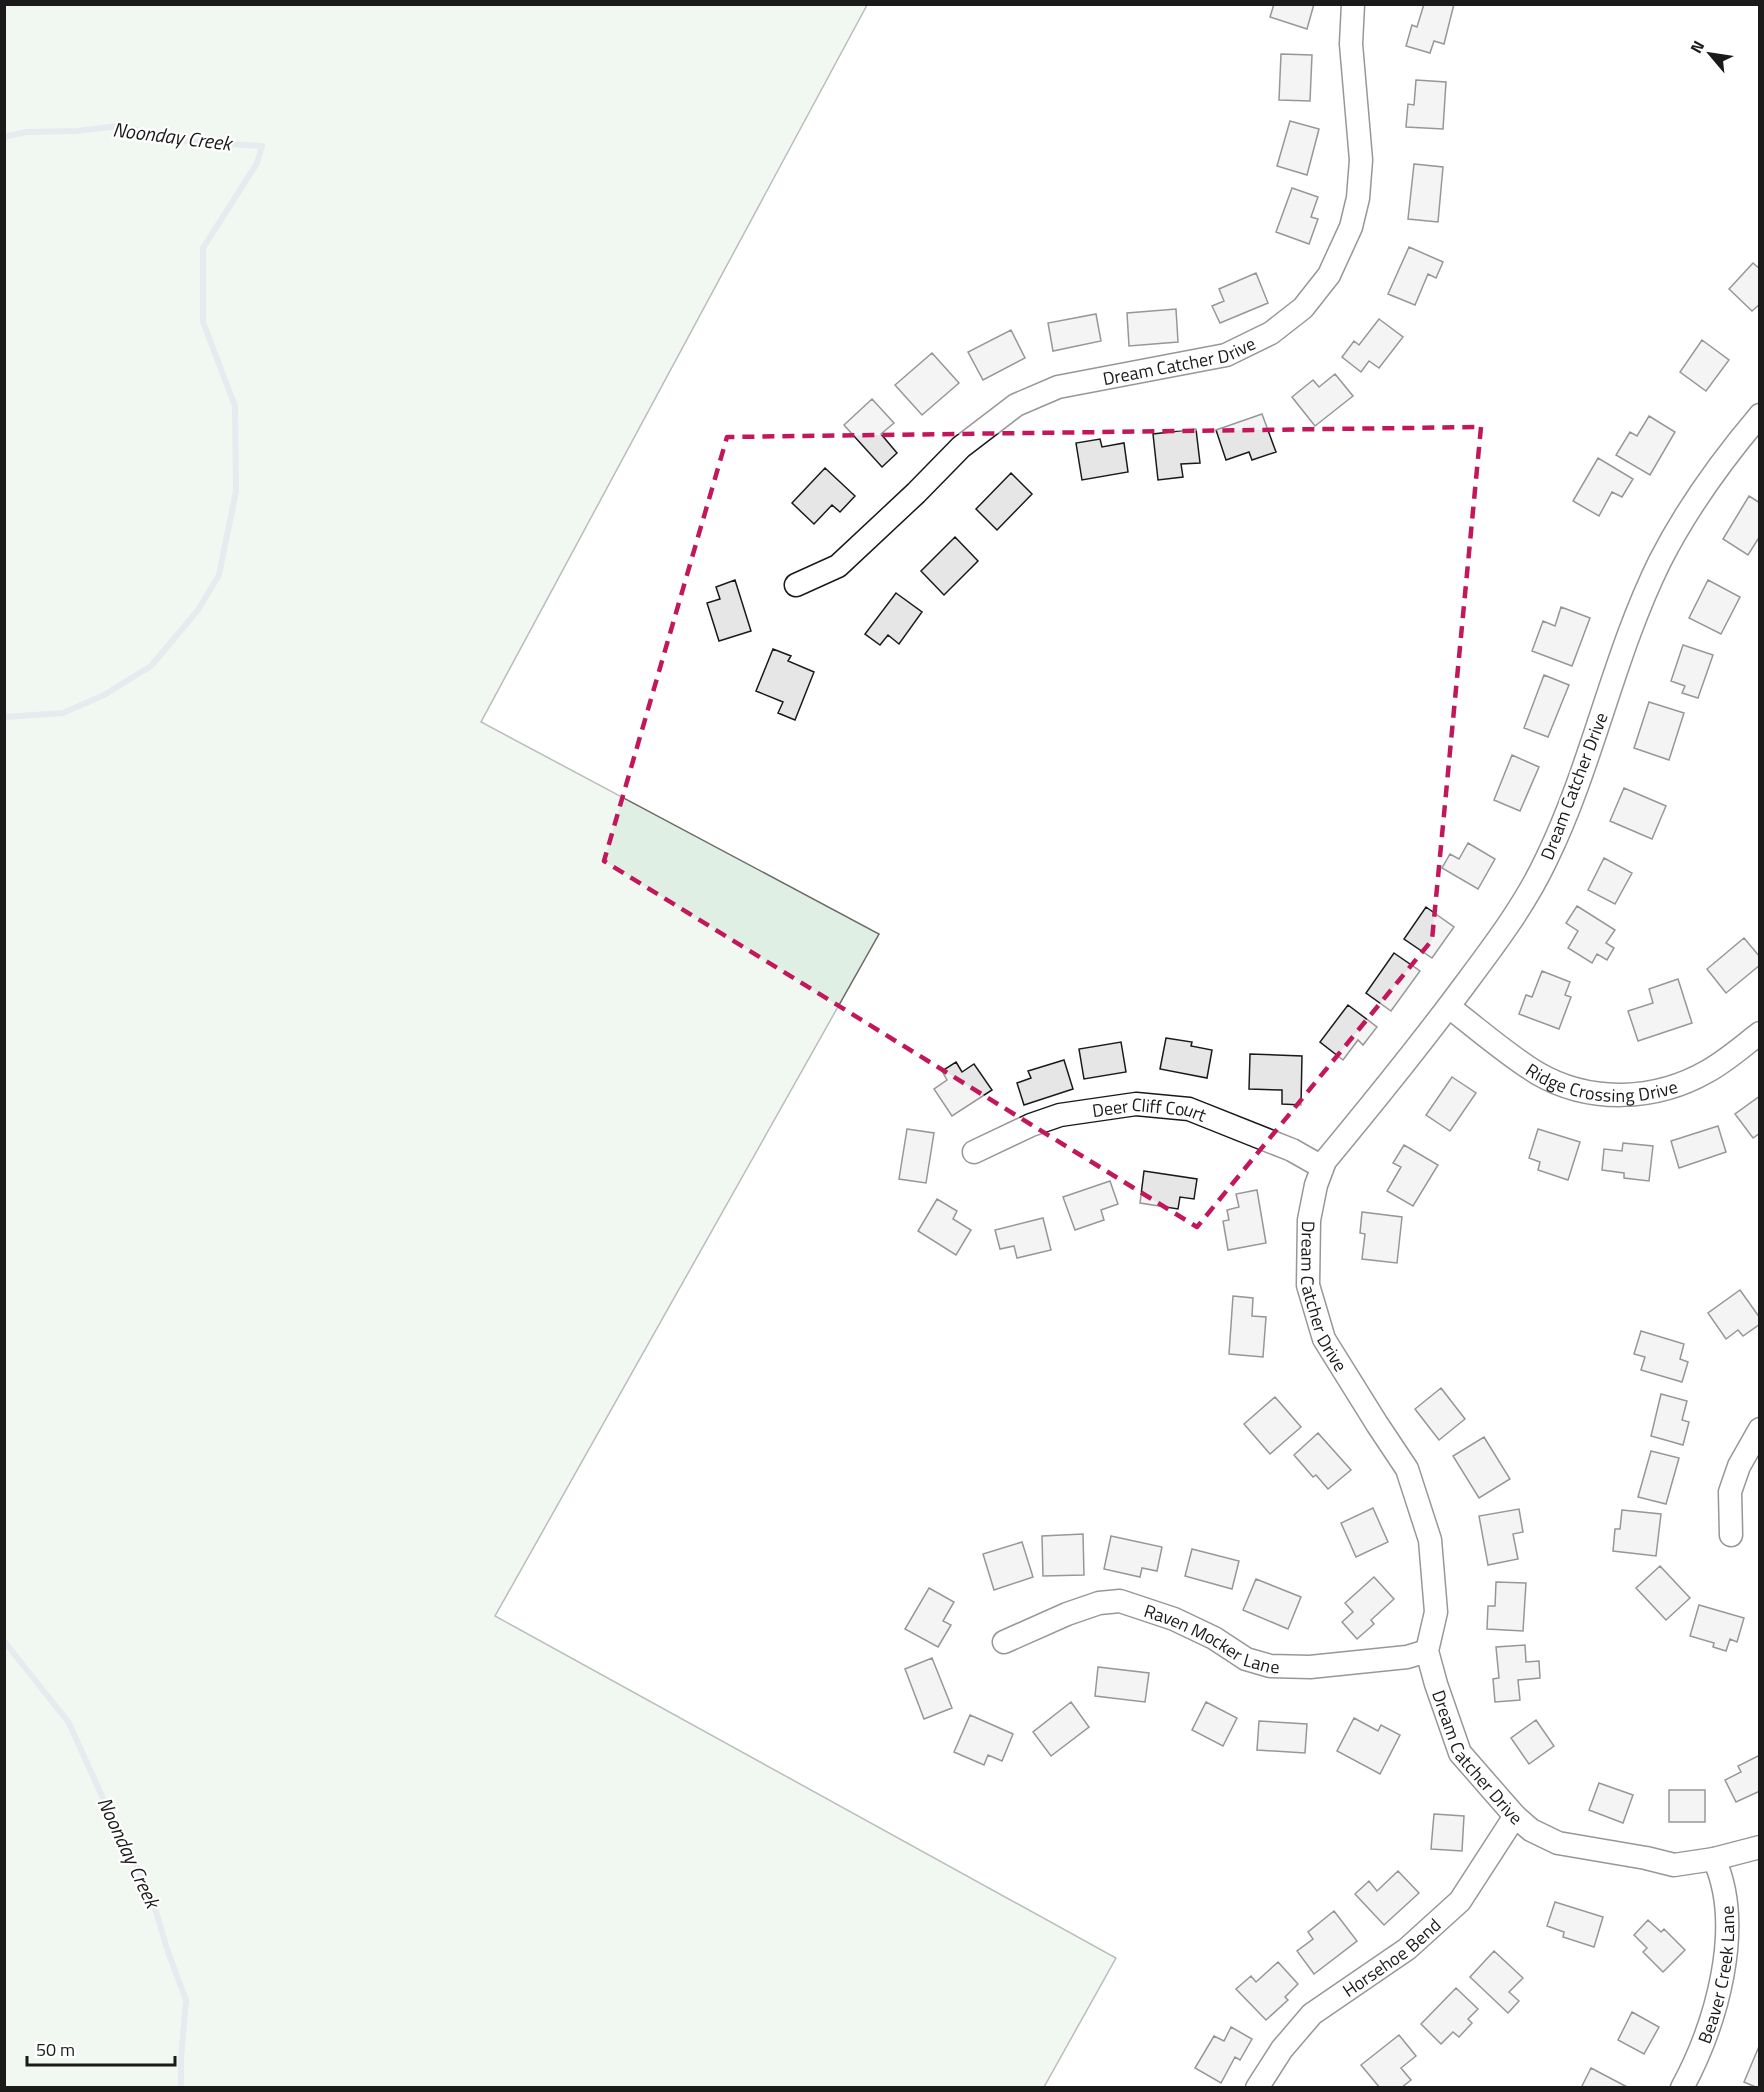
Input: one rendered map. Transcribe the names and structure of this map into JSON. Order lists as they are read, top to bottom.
{
  "streets": {
    "street": [
      "Dream Catcher Drive",
      "Ridge Crossing Drive",
      "Deer Cliff Court",
      "Raven Mocker Lane",
      "Horsehoe Bend",
      "Beaver Creek Lane"
    ]
  },
  "crossings": [
    ["Dream Catcher Drive", "Ridge Crossing Drive"],
    ["Dream Catcher Drive", "Deer Cliff Court"],
    ["Dream Catcher Drive", "Raven Mocker Lane"],
    ["Dream Catcher Drive", "Horsehoe Bend"],
    ["Dream Catcher Drive", "Beaver Creek Lane"]
  ],
  "water": ["Noonday Creek"],
  "scale_bar": "50 m",
  "north": "top left"
}
